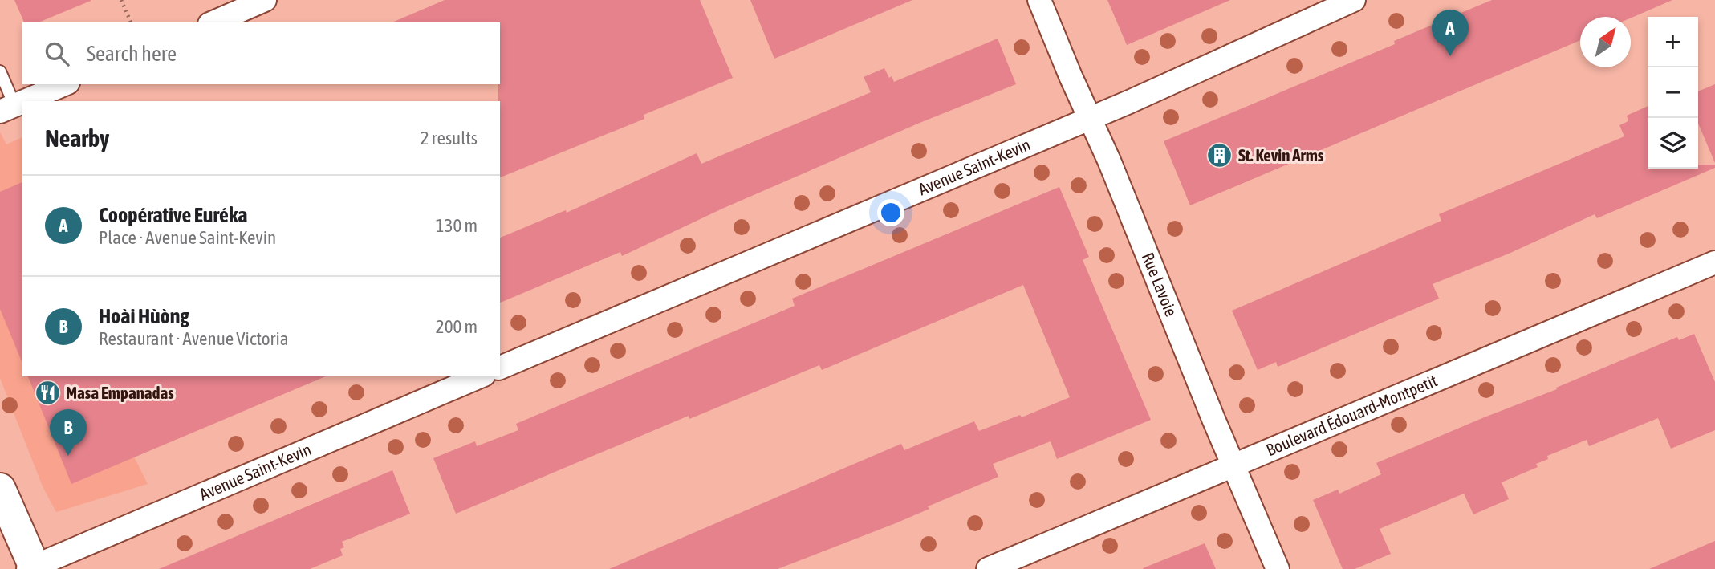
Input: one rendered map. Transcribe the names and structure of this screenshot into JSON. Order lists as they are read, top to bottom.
{
  "streets": {
    "street": ["Avenue Saint-Kevin", "Rue Lavoie", "Boulevard Édouard-Montpetit"]
  },
  "crossings": [
    ["Avenue Saint-Kevin", "Rue Lavoie"],
    ["Rue Lavoie", "Boulevard Édouard-Montpetit"]
  ],
  "places": {
    "building": ["St. Kevin Arms"],
    "restaurant": ["Masa Empanadas"]
  },
  "north": "top right",
  "page": {
    "pins": ["A", "B"],
    "map_buttons": ["+", "−"],
    "search": "Search here",
    "heading": ["Nearby", "2 results"],
    "list": [
      {
        "mark": "A",
        "name": "Coopérative Euréka",
        "note": "Place · Avenue Saint-Kevin",
        "value": "130 m"
      },
      {
        "mark": "B",
        "name": "Hoài Hùòng",
        "note": "Restaurant · Avenue Victoria",
        "value": "200 m"
      }
    ]
  }
}
